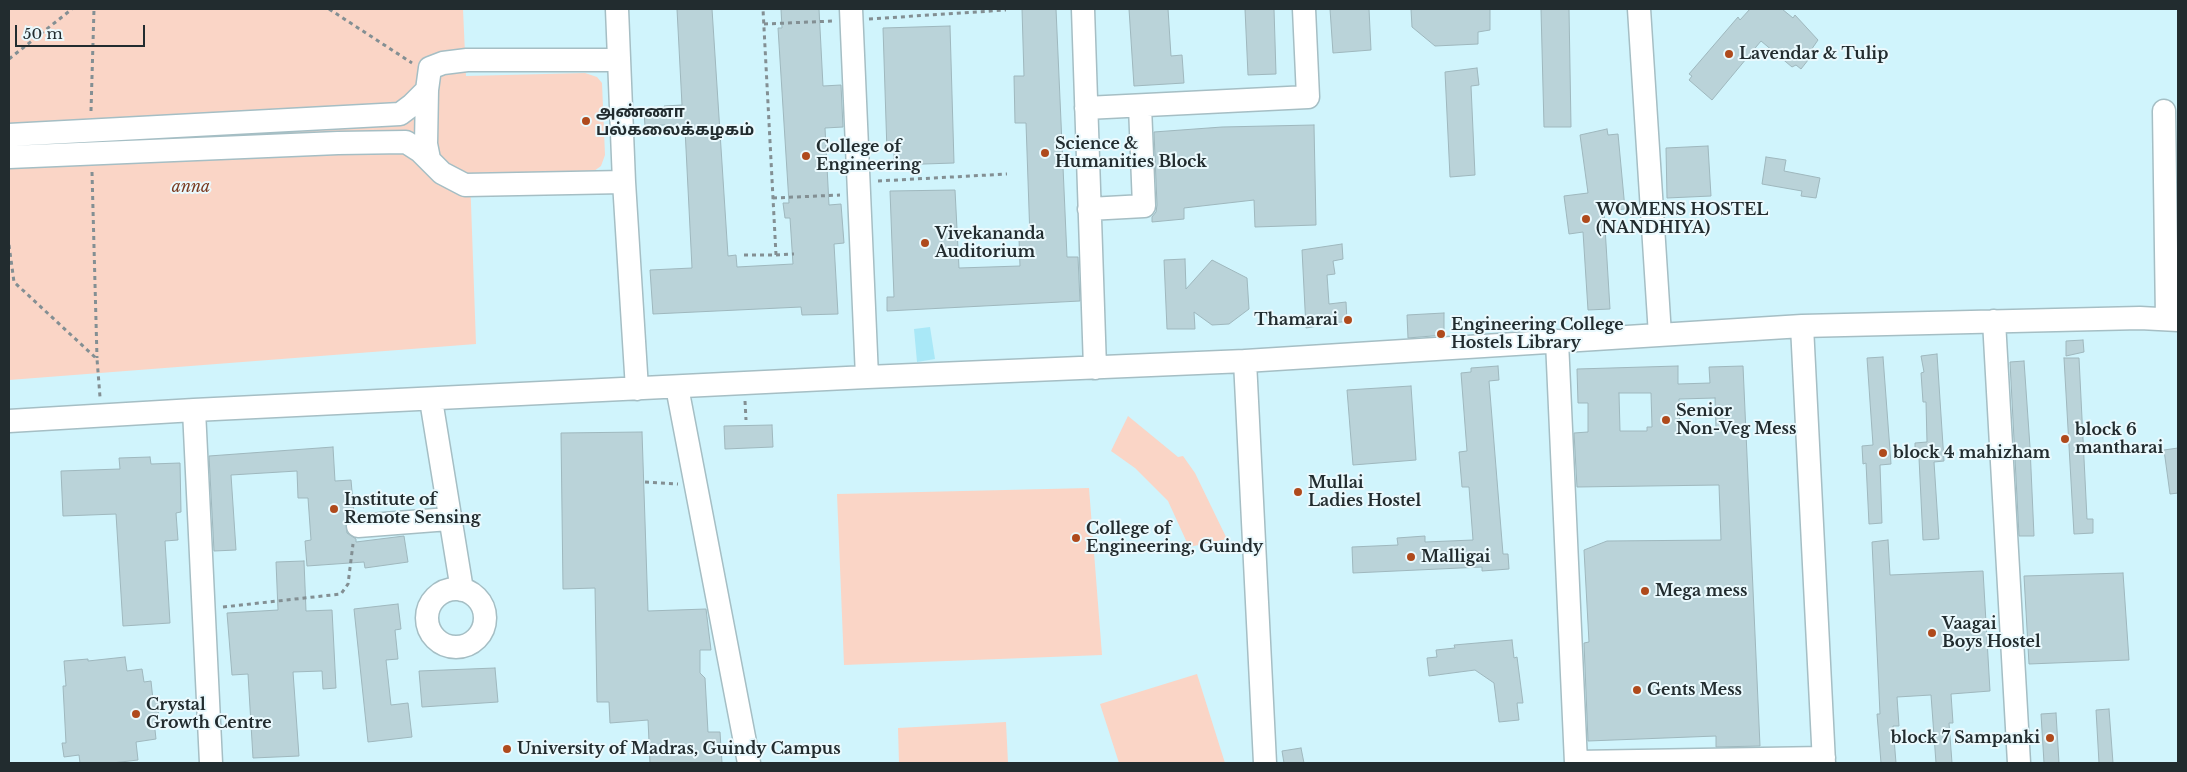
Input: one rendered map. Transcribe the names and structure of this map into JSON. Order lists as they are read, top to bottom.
{
  "parks": ["anna"],
  "places": [
    "Lavendar & Tulip",
    "அண்ணா பல்கலைக்கழகம்",
    "Science & Humanities Block",
    "College of Engineering",
    "WOMENS HOSTEL (NANDHIYA)",
    "Vivekananda Auditorium",
    "Thamarai",
    "Engineering College Hostels Library",
    "Senior Non-Veg Mess",
    "block 6 mantharai",
    "block 4 mahizham",
    "Mullai Ladies Hostel",
    "Institute of Remote Sensing",
    "College of Engineering, Guindy",
    "Malligai",
    "Mega mess",
    "Vaagai Boys Hostel",
    "Gents Mess",
    "Crystal Growth Centre",
    "block 7 Sampanki",
    "University of Madras, Guindy Campus"
  ],
  "scale_bar": "50 m"
}
